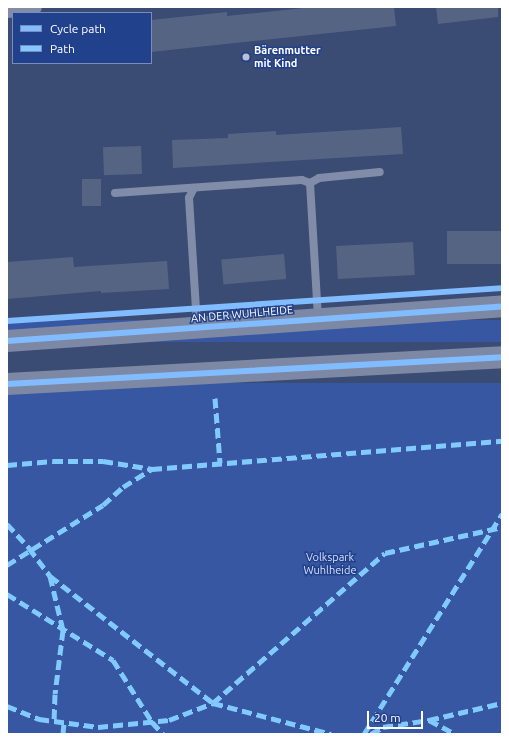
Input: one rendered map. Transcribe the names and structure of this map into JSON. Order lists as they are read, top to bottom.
{
  "streets": {
    "main road": ["AN DER WUHLHEIDE"]
  },
  "parks": ["Volkspark Wuhlheide"],
  "places": ["Bärenmutter mit Kind"],
  "legend": ["Cycle path", "Path"],
  "scale_bar": "20 m"
}
